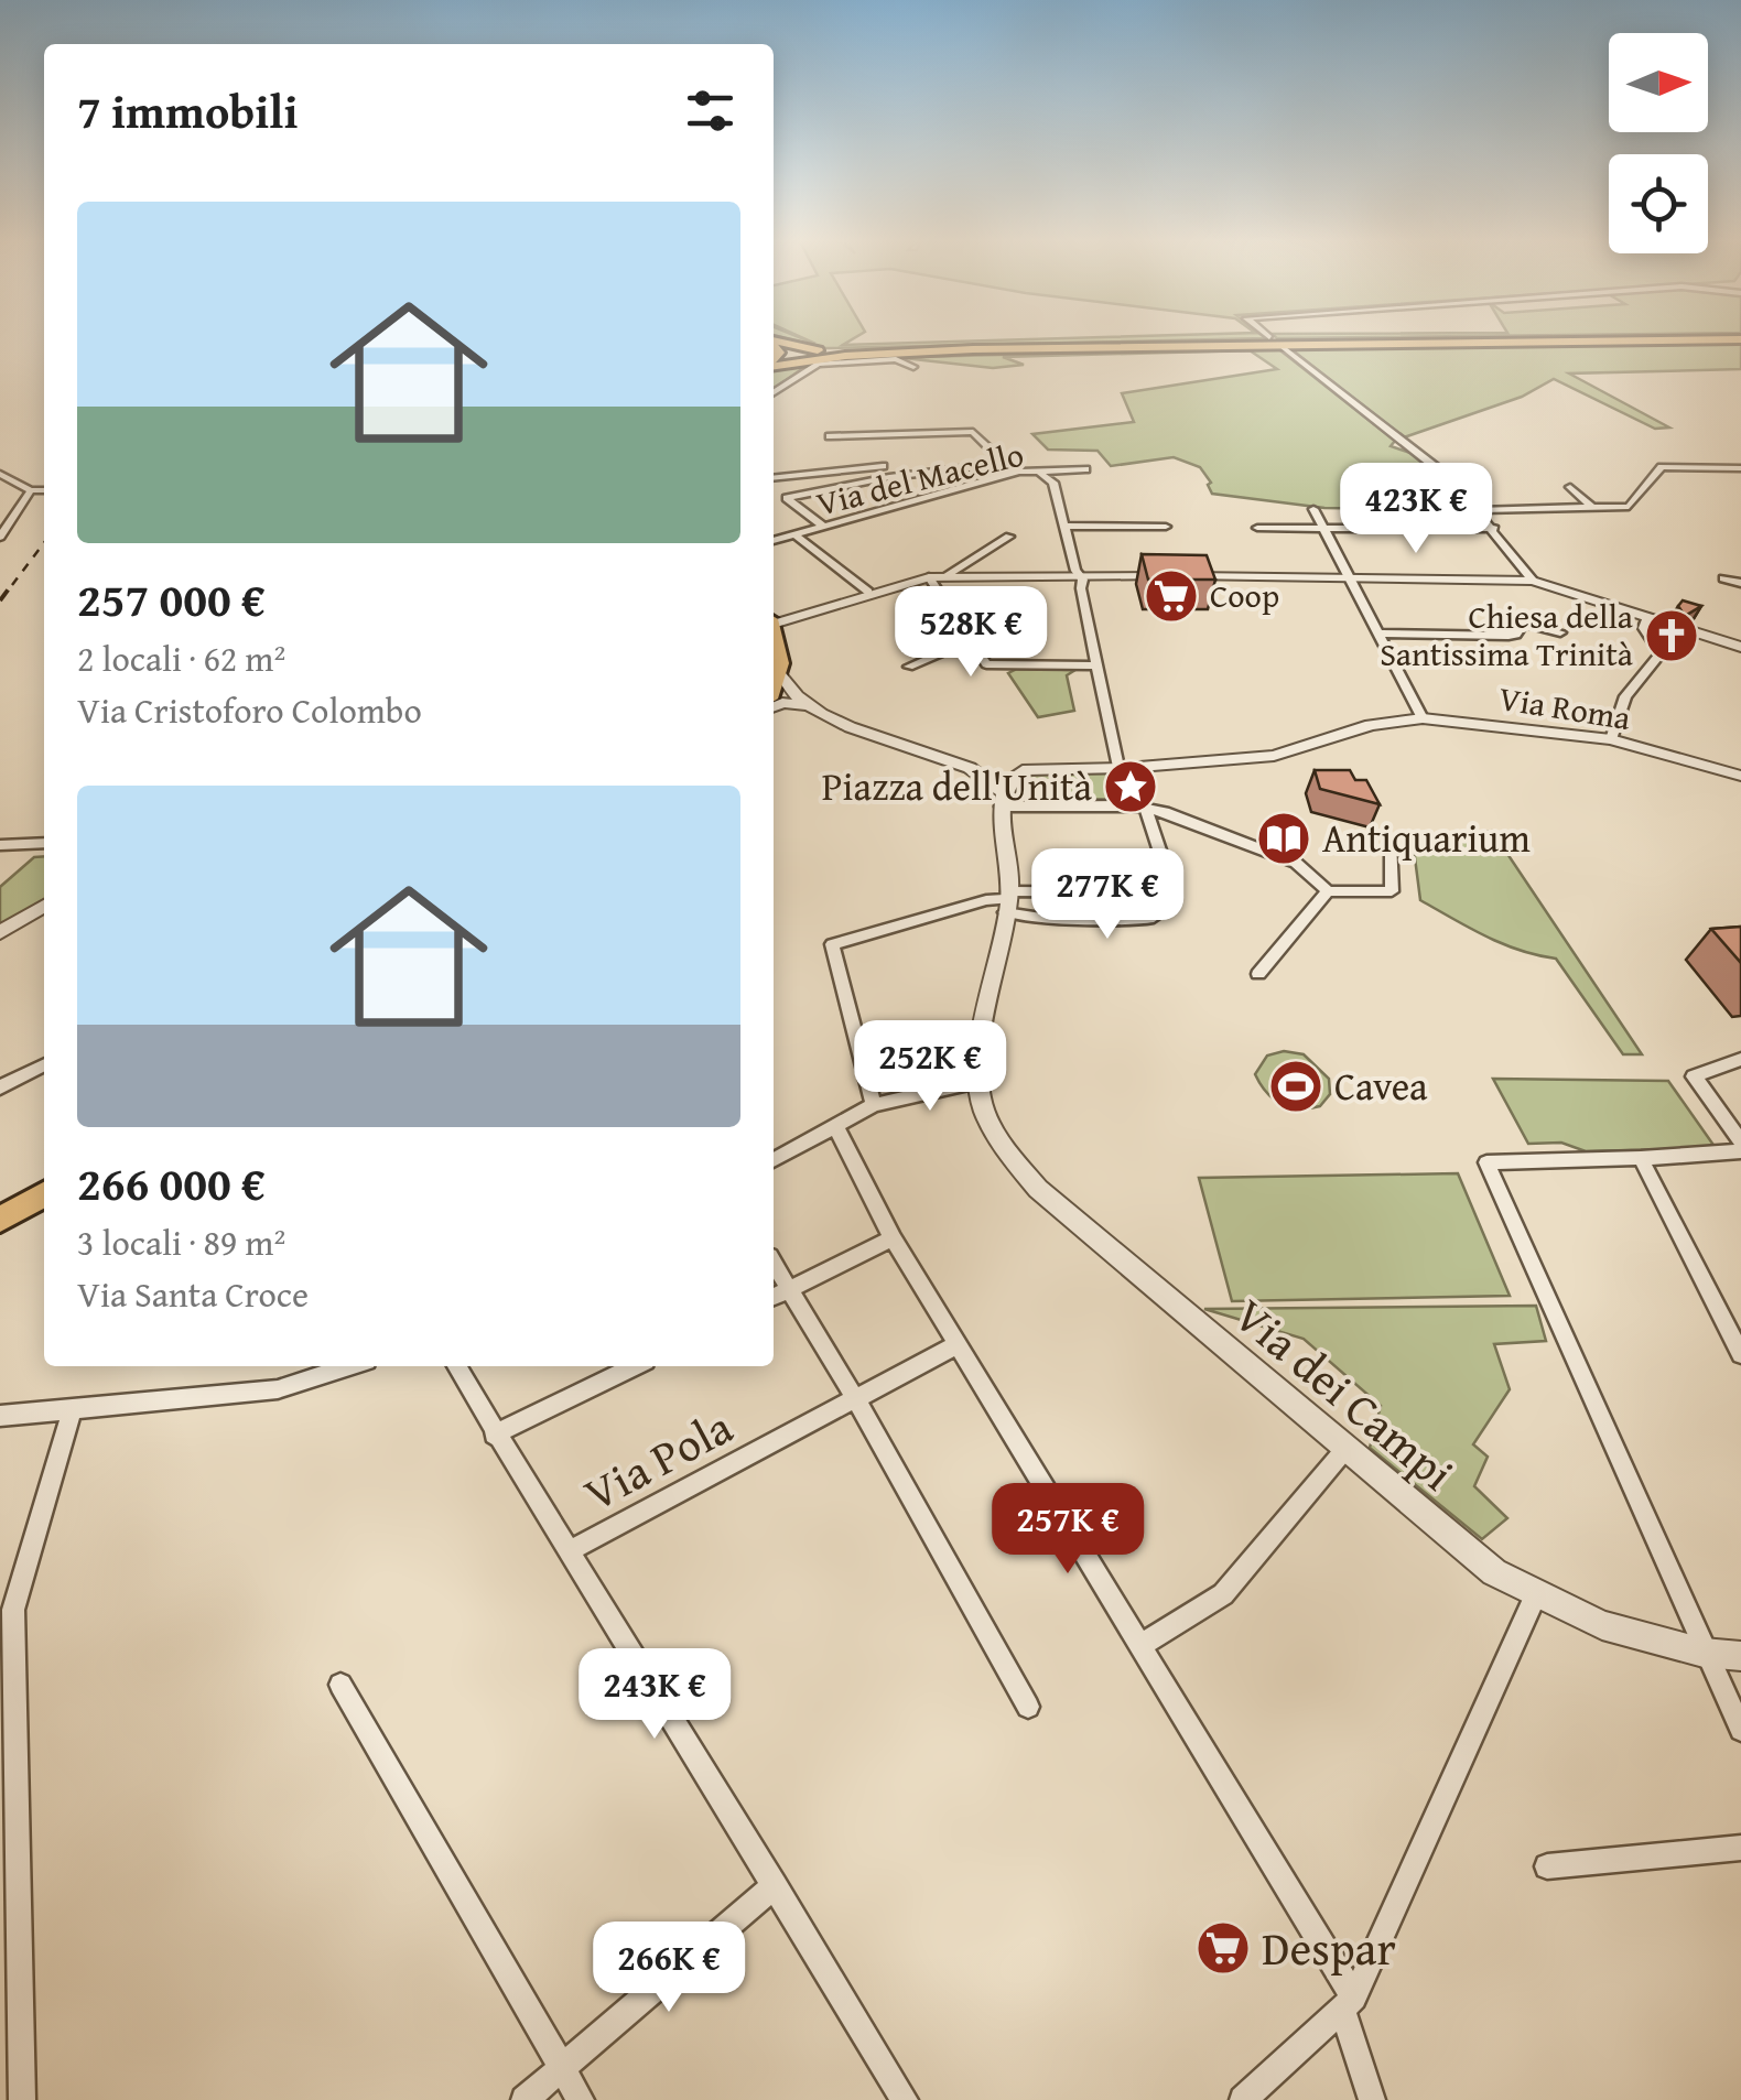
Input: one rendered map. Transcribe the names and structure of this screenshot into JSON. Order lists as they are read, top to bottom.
{
  "streets": {
    "street": [
      "Via del Macello",
      "Via Roma",
      "Via dei Campi",
      "Via Pola"
    ]
  },
  "places": {
    "supermarket": ["Coop", "Despar"],
    "church": ["Chiesa della Santissima Trinità"],
    "place": ["Piazza dell'Unità"],
    "library": ["Antiquarium"],
    "sports": ["Cavea"]
  },
  "north": "right",
  "page": {
    "heading": "7 immobili",
    "list": [
      {
        "name": "257 000 €",
        "note": "2 locali · 62 m² · Via Cristoforo Colombo"
      },
      {
        "name": "266 000 €",
        "note": "3 locali · 89 m² · Via Santa Croce"
      }
    ],
    "price": [
      "423K €",
      "528K €",
      "277K €",
      "252K €",
      "257K €",
      "243K €",
      "266K €"
    ]
  }
}
